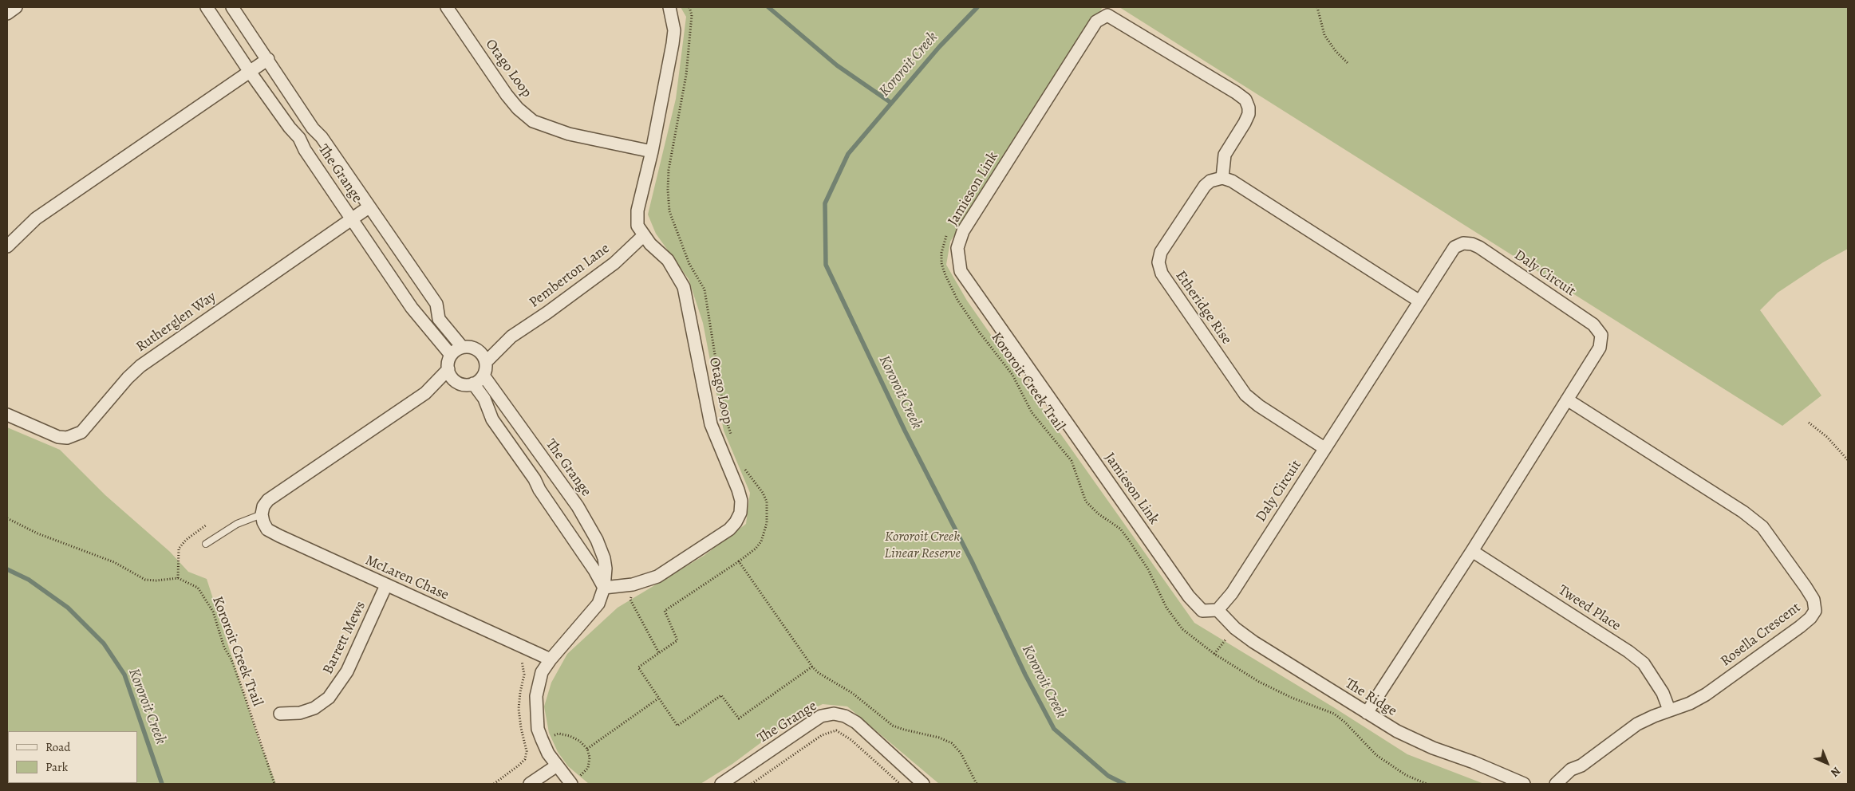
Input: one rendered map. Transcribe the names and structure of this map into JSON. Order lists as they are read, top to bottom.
{
  "streets": {
    "street": [
      "Otago Loop",
      "The Grange",
      "Jamieson Link",
      "Daly Circuit",
      "Pemberton Lane",
      "Etheridge Rise",
      "Rutherglen Way",
      "McLaren Chase",
      "Tweed Place",
      "Rosella Crescent",
      "Barrett Mews",
      "The Ridge"
    ],
    "path": ["Kororoit Creek Trail"]
  },
  "crossings": [
    ["Otago Loop", "The Grange"],
    ["Otago Loop", "Pemberton Lane"],
    ["The Grange", "Pemberton Lane"],
    ["The Grange", "Rutherglen Way"],
    ["The Grange", "McLaren Chase"],
    ["Jamieson Link", "Daly Circuit"],
    ["Jamieson Link", "Etheridge Rise"],
    ["Jamieson Link", "The Ridge"],
    ["Daly Circuit", "Etheridge Rise"],
    ["Daly Circuit", "Tweed Place"],
    ["Daly Circuit", "Rosella Crescent"],
    ["Daly Circuit", "The Ridge"],
    ["McLaren Chase", "Barrett Mews"],
    ["Tweed Place", "Rosella Crescent"]
  ],
  "water": ["Kororoit Creek"],
  "parks": ["Kororoit Creek Linear Reserve"],
  "legend": ["Road", "Park"],
  "north": "bottom right"
}
